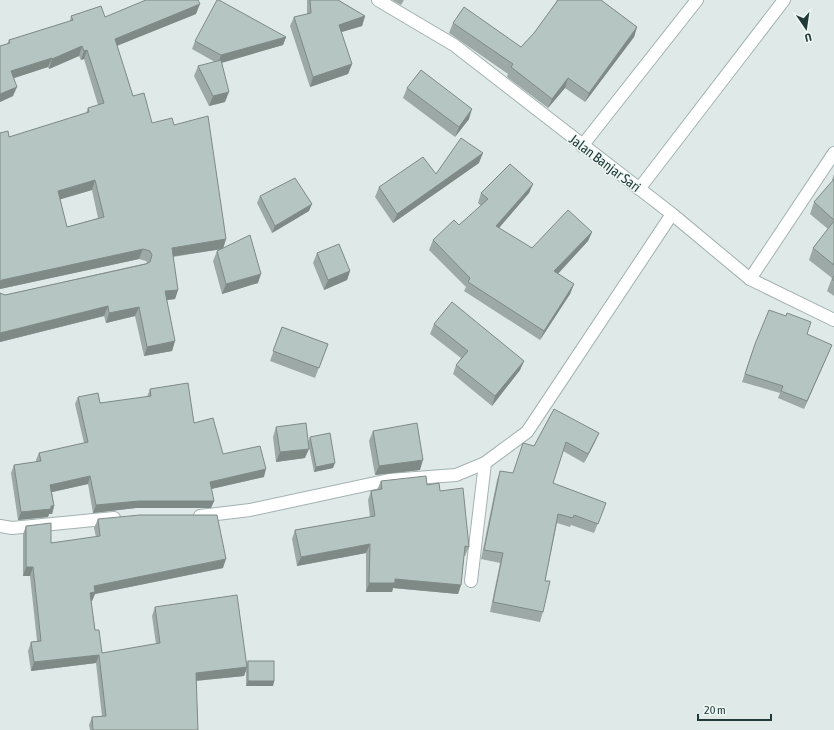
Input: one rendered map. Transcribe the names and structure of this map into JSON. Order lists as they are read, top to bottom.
{
  "streets": {
    "street": ["Jalan Banjar Sari"]
  },
  "scale_bar": "20 m",
  "north": "bottom"
}
